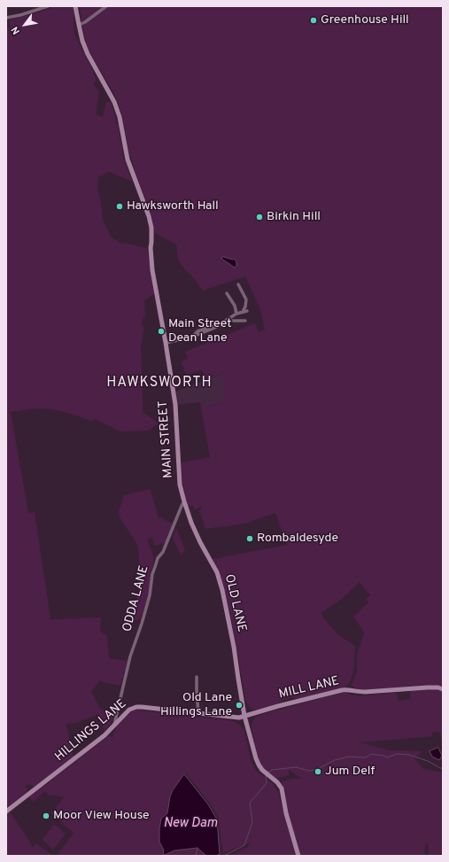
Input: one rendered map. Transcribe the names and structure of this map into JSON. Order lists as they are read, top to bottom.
{
  "streets": {
    "street": [
      "MAIN STREET",
      "ODDA LANE",
      "OLD LANE",
      "MILL LANE",
      "HILLINGS LANE"
    ]
  },
  "crossings": [
    ["MAIN STREET", "ODDA LANE"],
    ["MAIN STREET", "OLD LANE"],
    ["ODDA LANE", "OLD LANE"],
    ["ODDA LANE", "HILLINGS LANE"],
    ["OLD LANE", "MILL LANE"],
    ["OLD LANE", "HILLINGS LANE"],
    ["MILL LANE", "HILLINGS LANE"]
  ],
  "districts": ["HAWKSWORTH"],
  "water": ["New Dam"],
  "places": [
    "Greenhouse Hill",
    "Hawksworth Hall",
    "Birkin Hill",
    "Main Street Dean Lane",
    "Rombaldesyde",
    "Old Lane Hillings Lane",
    "Jum Delf",
    "Moor View House"
  ],
  "north": "bottom left"
}
